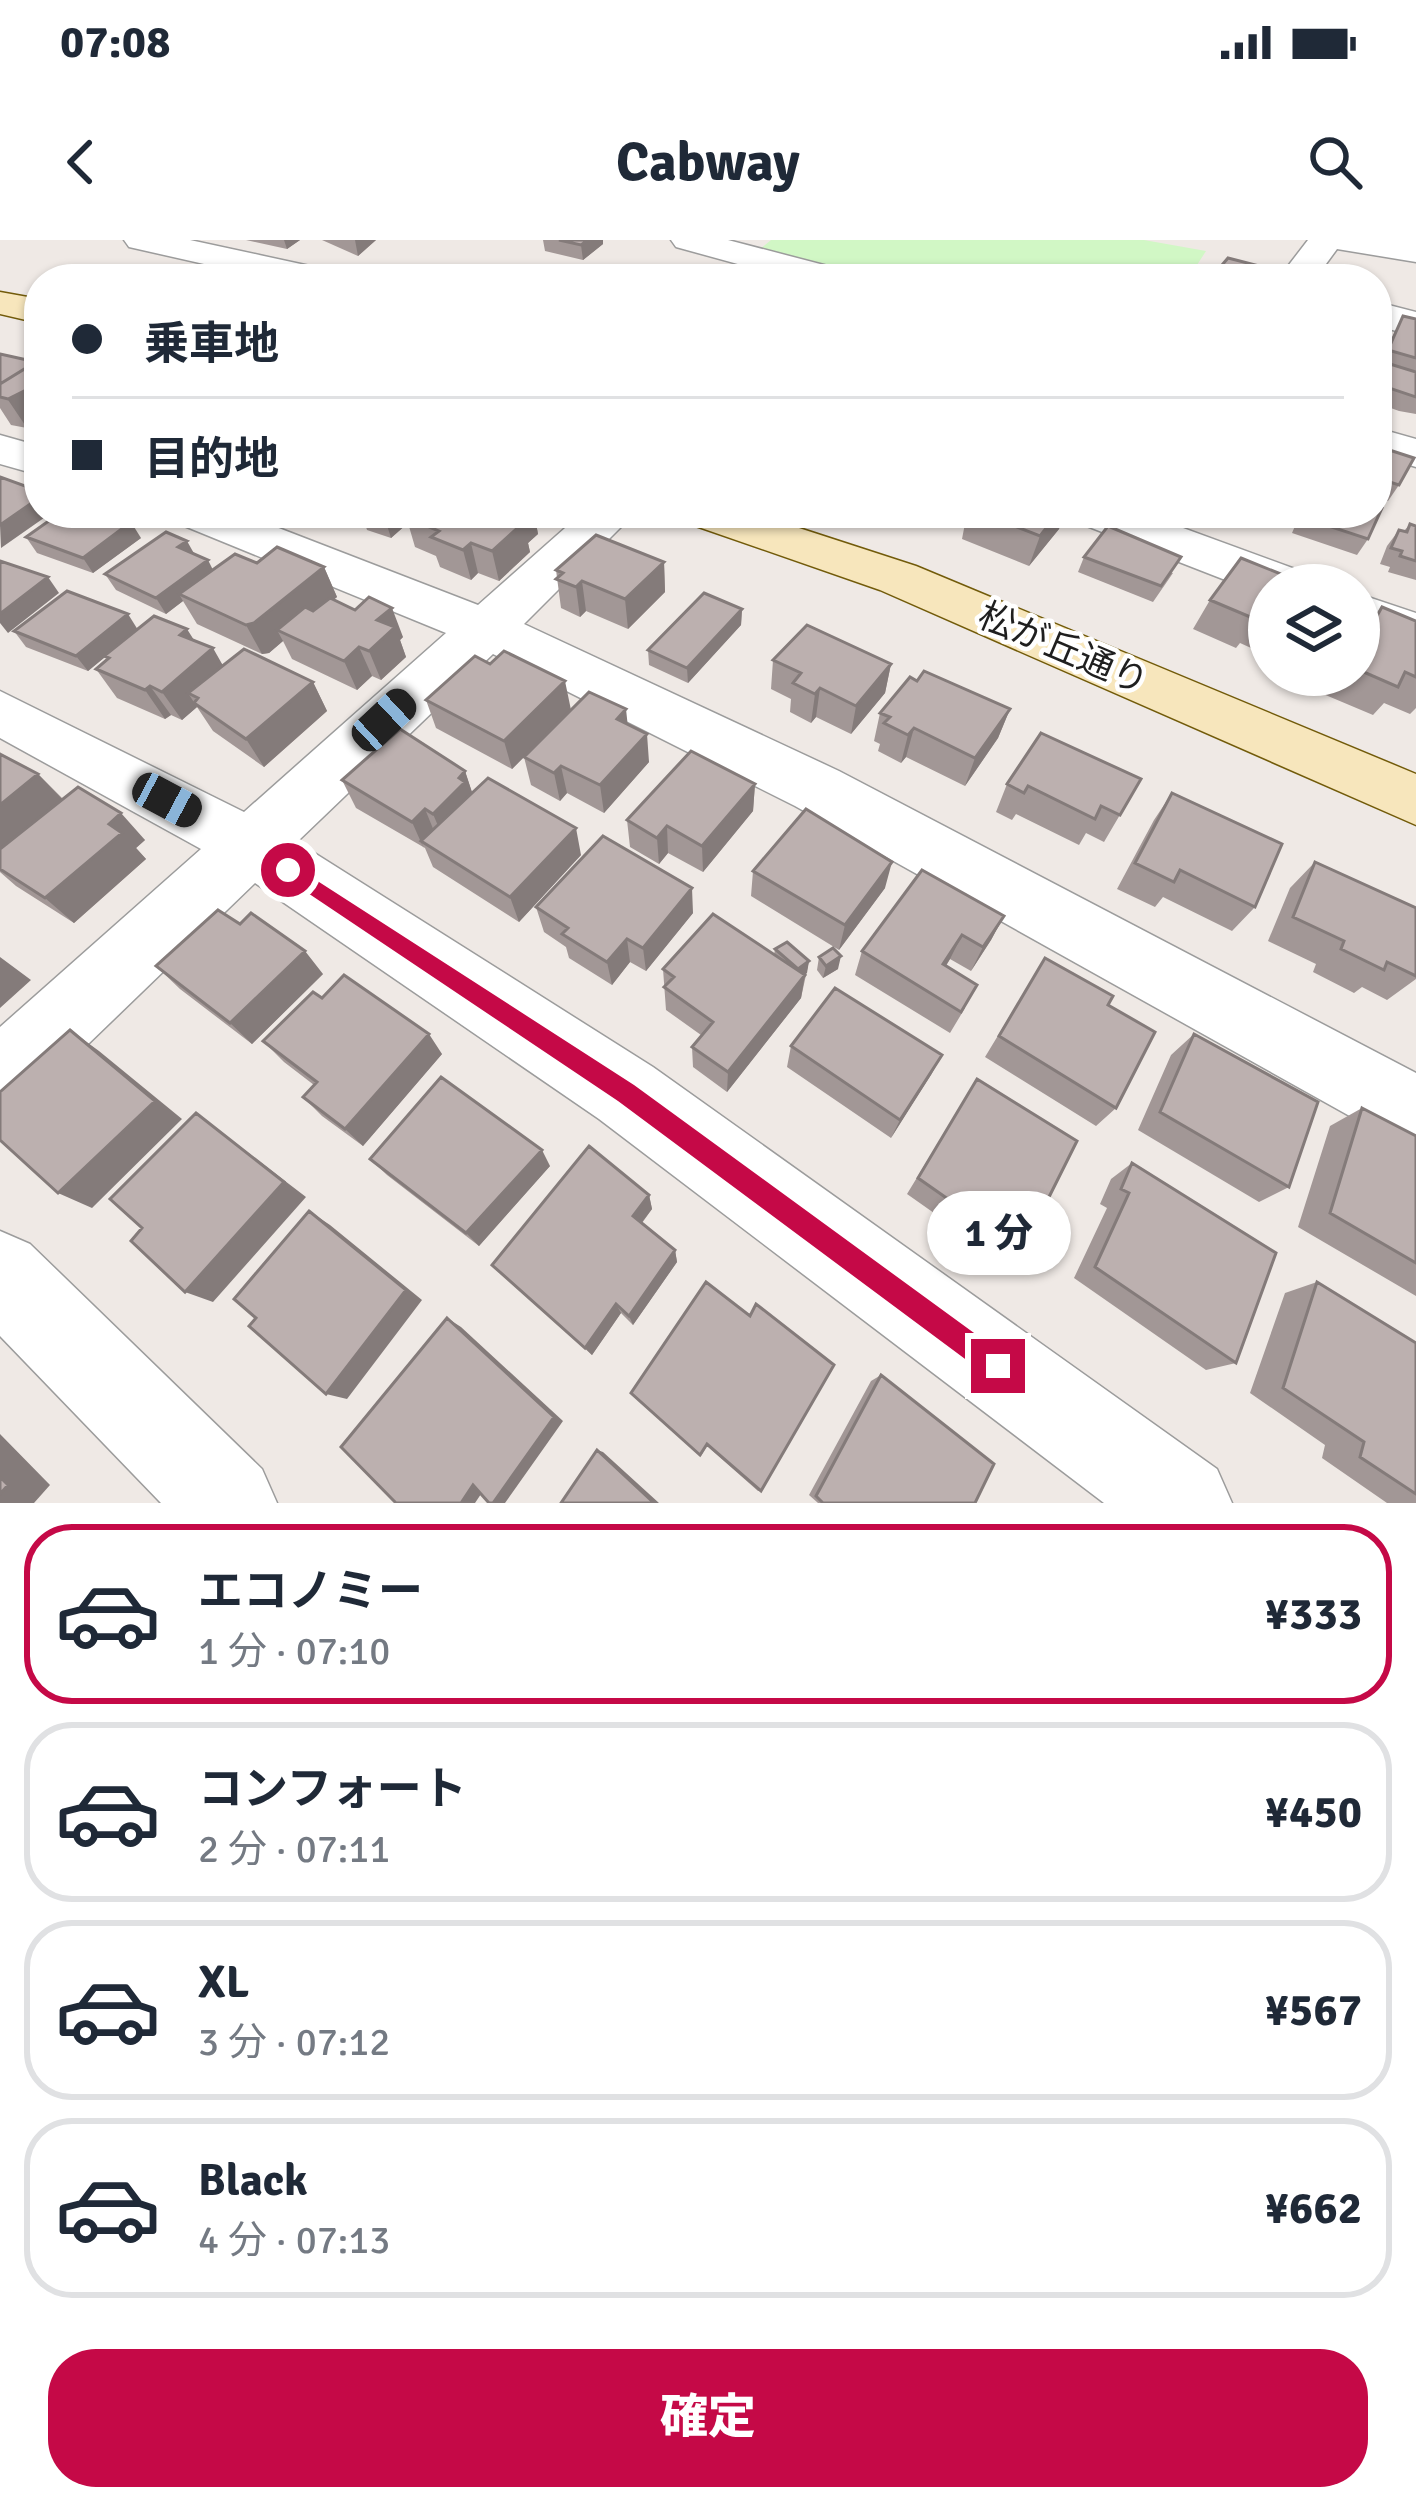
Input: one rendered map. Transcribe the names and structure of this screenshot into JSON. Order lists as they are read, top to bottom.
{
  "streets": {
    "street": ["松が丘通り"]
  },
  "page": {
    "status": "07:08",
    "header": "Cabway",
    "banner": ["乗車地", "目的地"],
    "bubble": "1 分",
    "list": [
      {
        "name": "エコノミー",
        "note": "1 分 · 07:10",
        "value": "¥333"
      },
      {
        "name": "コンフォート",
        "note": "2 分 · 07:11",
        "value": "¥450"
      },
      {
        "name": "XL",
        "note": "3 分 · 07:12",
        "value": "¥567"
      },
      {
        "name": "Black",
        "note": "4 分 · 07:13",
        "value": "¥662"
      }
    ],
    "buttons": "確定"
  }
}
